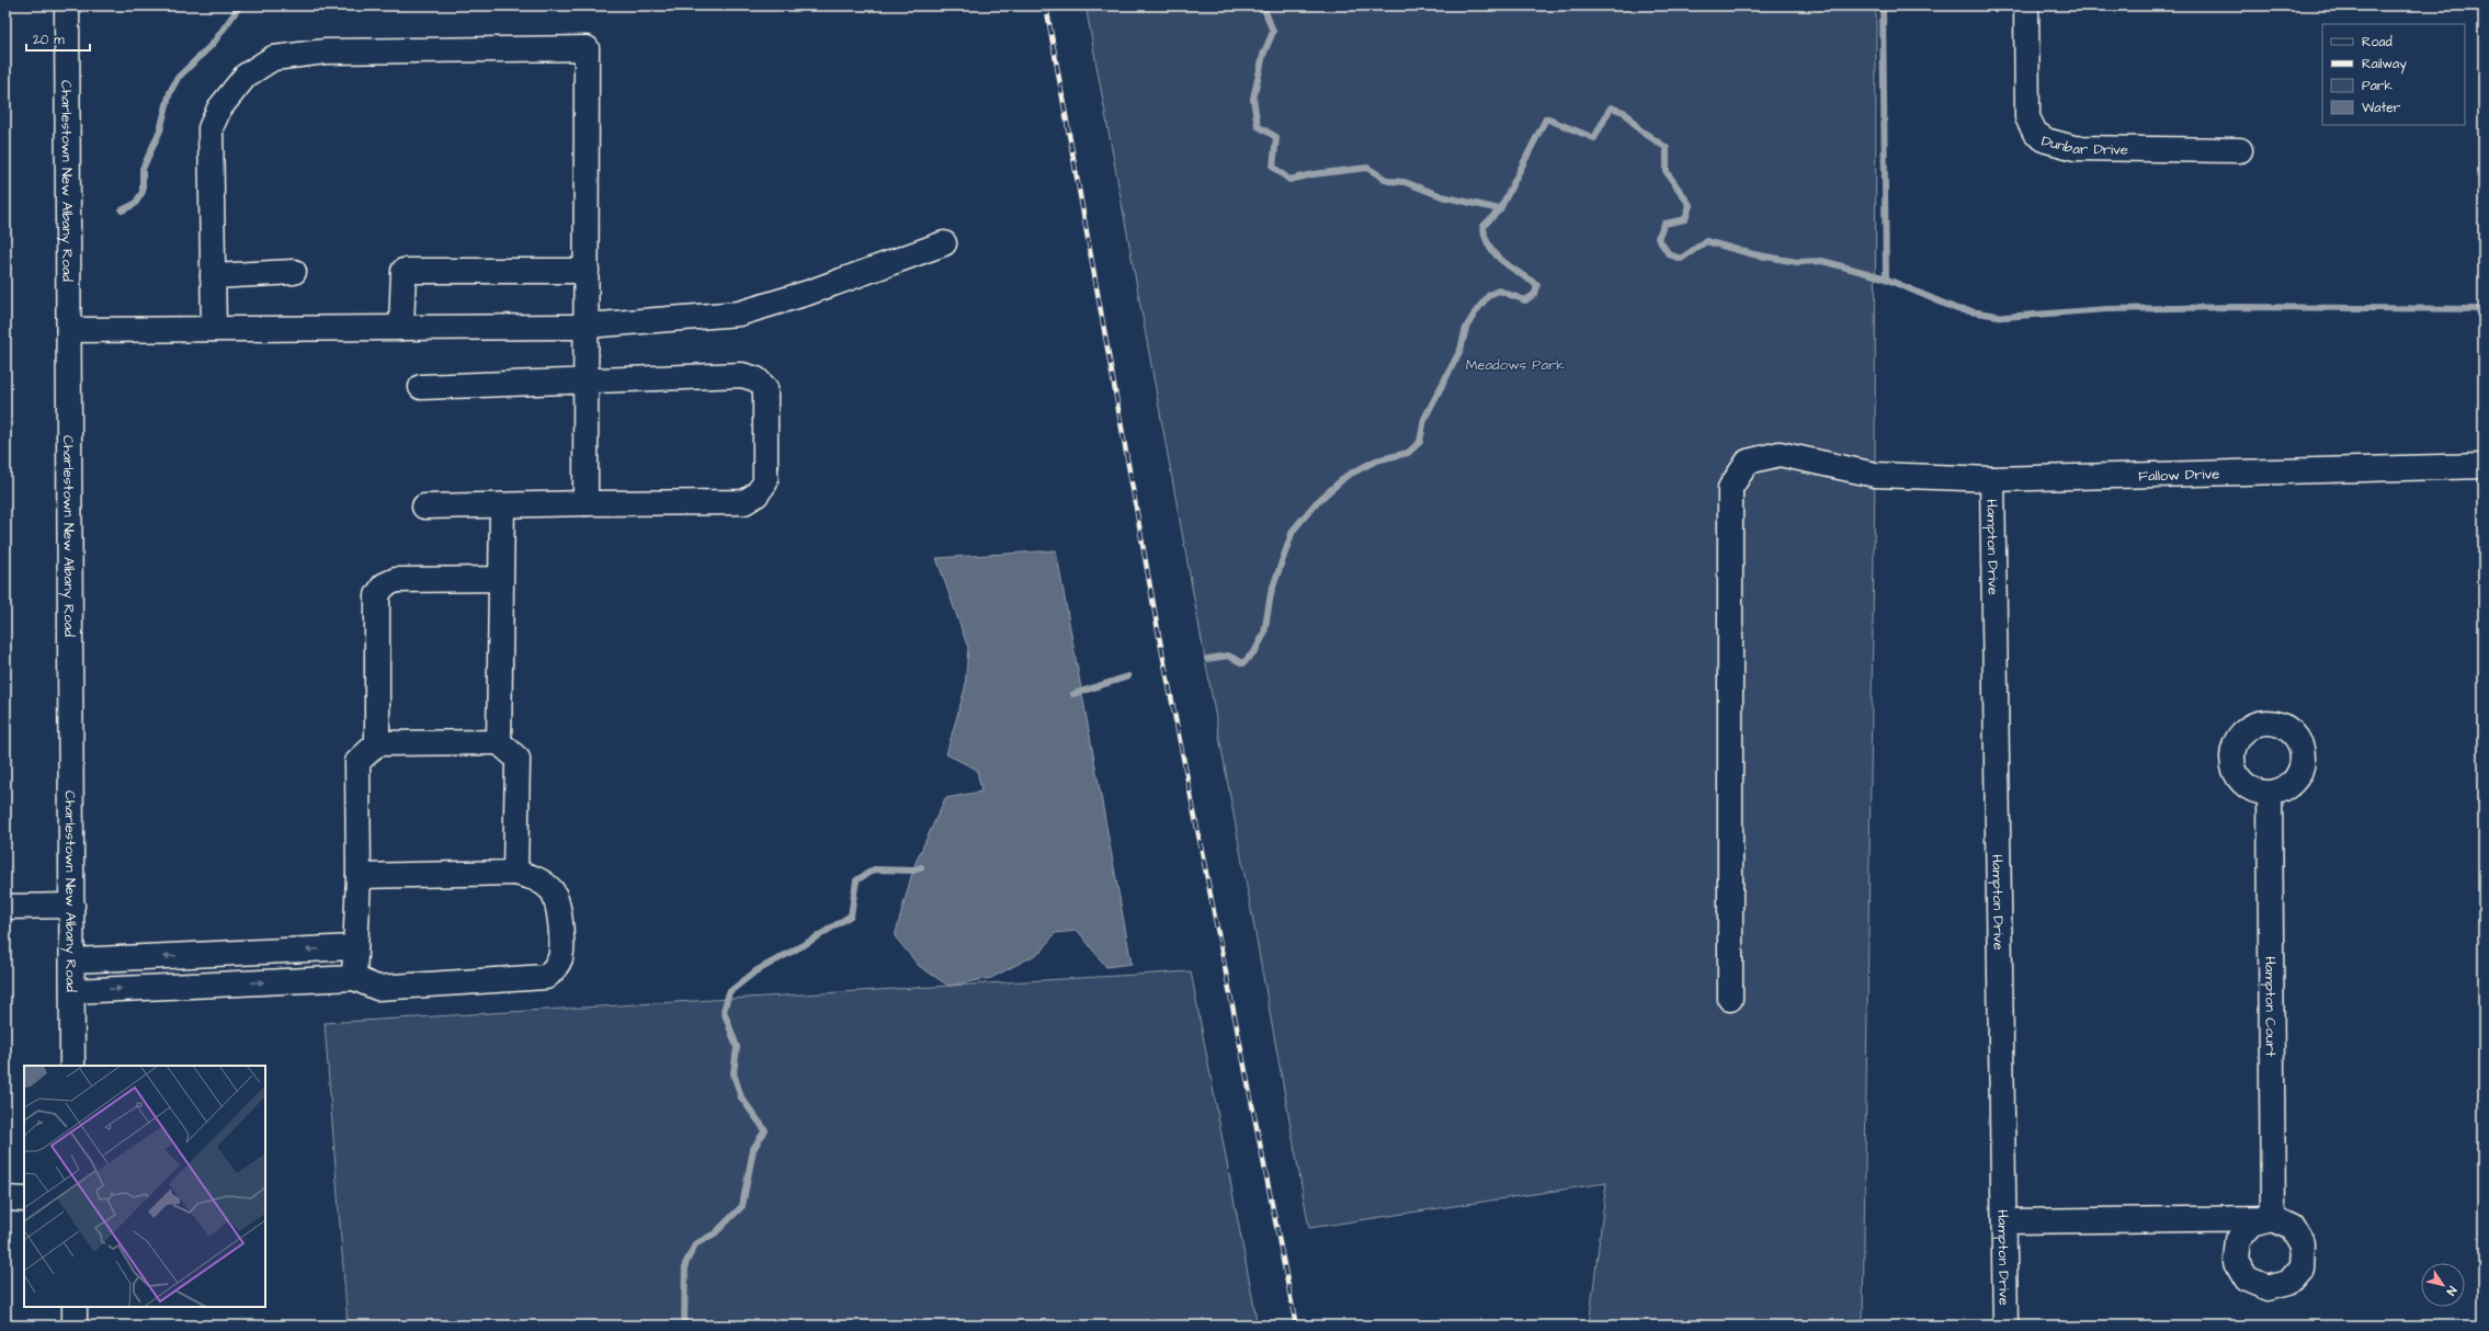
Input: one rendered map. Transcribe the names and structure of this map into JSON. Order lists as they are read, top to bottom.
{
  "streets": {
    "street": [
      "Dunbar Drive",
      "Charlestown New Albany Road",
      "Fallow Drive",
      "Hampton Drive",
      "Hampton Court"
    ]
  },
  "crossings": [
    ["Fallow Drive", "Hampton Drive"],
    ["Hampton Drive", "Hampton Court"]
  ],
  "parks": ["Meadows Park"],
  "legend": [
    "Road",
    "Railway",
    "Park",
    "Water"
  ],
  "scale_bar": "20 m",
  "north": "bottom right"
}
